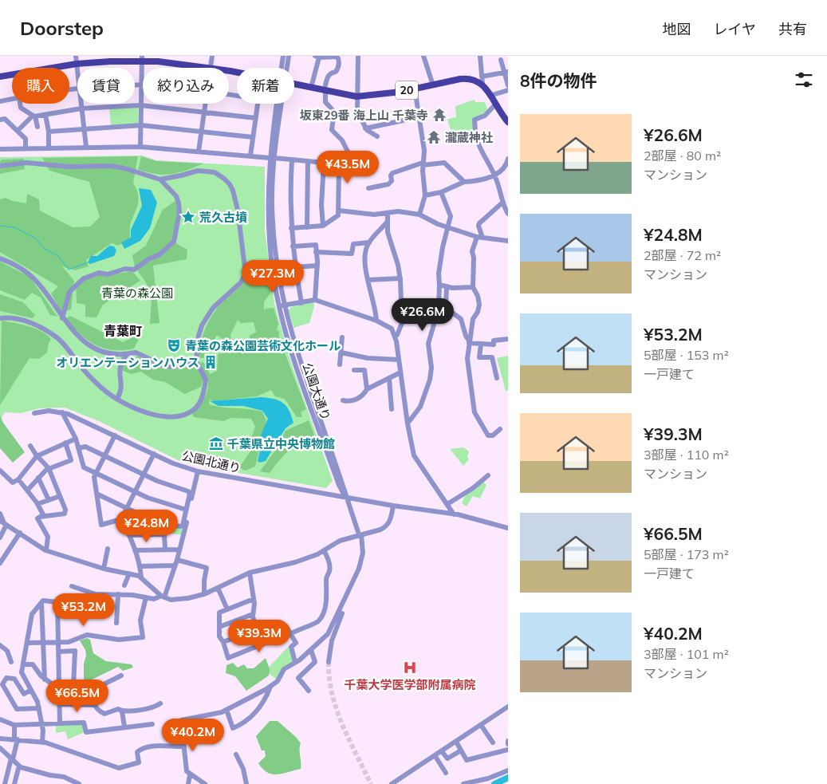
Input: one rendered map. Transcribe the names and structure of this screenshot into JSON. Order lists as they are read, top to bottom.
{
  "streets": {
    "main road": ["20"],
    "street": ["公園大通り", "公園北通り"]
  },
  "crossings": [
    ["公園大通り", "公園北通り"]
  ],
  "districts": ["青葉町"],
  "parks": ["青葉の森公園"],
  "places": {
    "temple": ["坂東29番 海上山 千葉寺", "瀧蔵神社"],
    "place": ["荒久古墳"],
    "theatre": ["青葉の森公園芸術文化ホール"],
    "building": ["オリエンテーションハウス"],
    "museum": ["千葉県立中央博物館"],
    "hospital": ["千葉大学医学部附属病院"]
  },
  "page": {
    "header": "Doorstep",
    "nav": ["地図", "レイヤ", "共有"],
    "heading": "8件の物件",
    "chip": [
      "購入",
      "賃貸",
      "絞り込み",
      "新着"
    ],
    "list": [
      {
        "name": "¥26.6M",
        "note": "2部屋 · 80 m² · マンション"
      },
      {
        "name": "¥24.8M",
        "note": "2部屋 · 72 m² · マンション"
      },
      {
        "name": "¥53.2M",
        "note": "5部屋 · 153 m² · 一戸建て"
      },
      {
        "name": "¥39.3M",
        "note": "3部屋 · 110 m² · マンション"
      },
      {
        "name": "¥66.5M",
        "note": "5部屋 · 173 m² · 一戸建て"
      },
      {
        "name": "¥40.2M",
        "note": "3部屋 · 101 m² · マンション"
      }
    ],
    "price": [
      "¥43.5M",
      "¥27.3M",
      "¥26.6M",
      "¥24.8M",
      "¥53.2M",
      "¥39.3M",
      "¥66.5M",
      "¥40.2M"
    ]
  }
}
